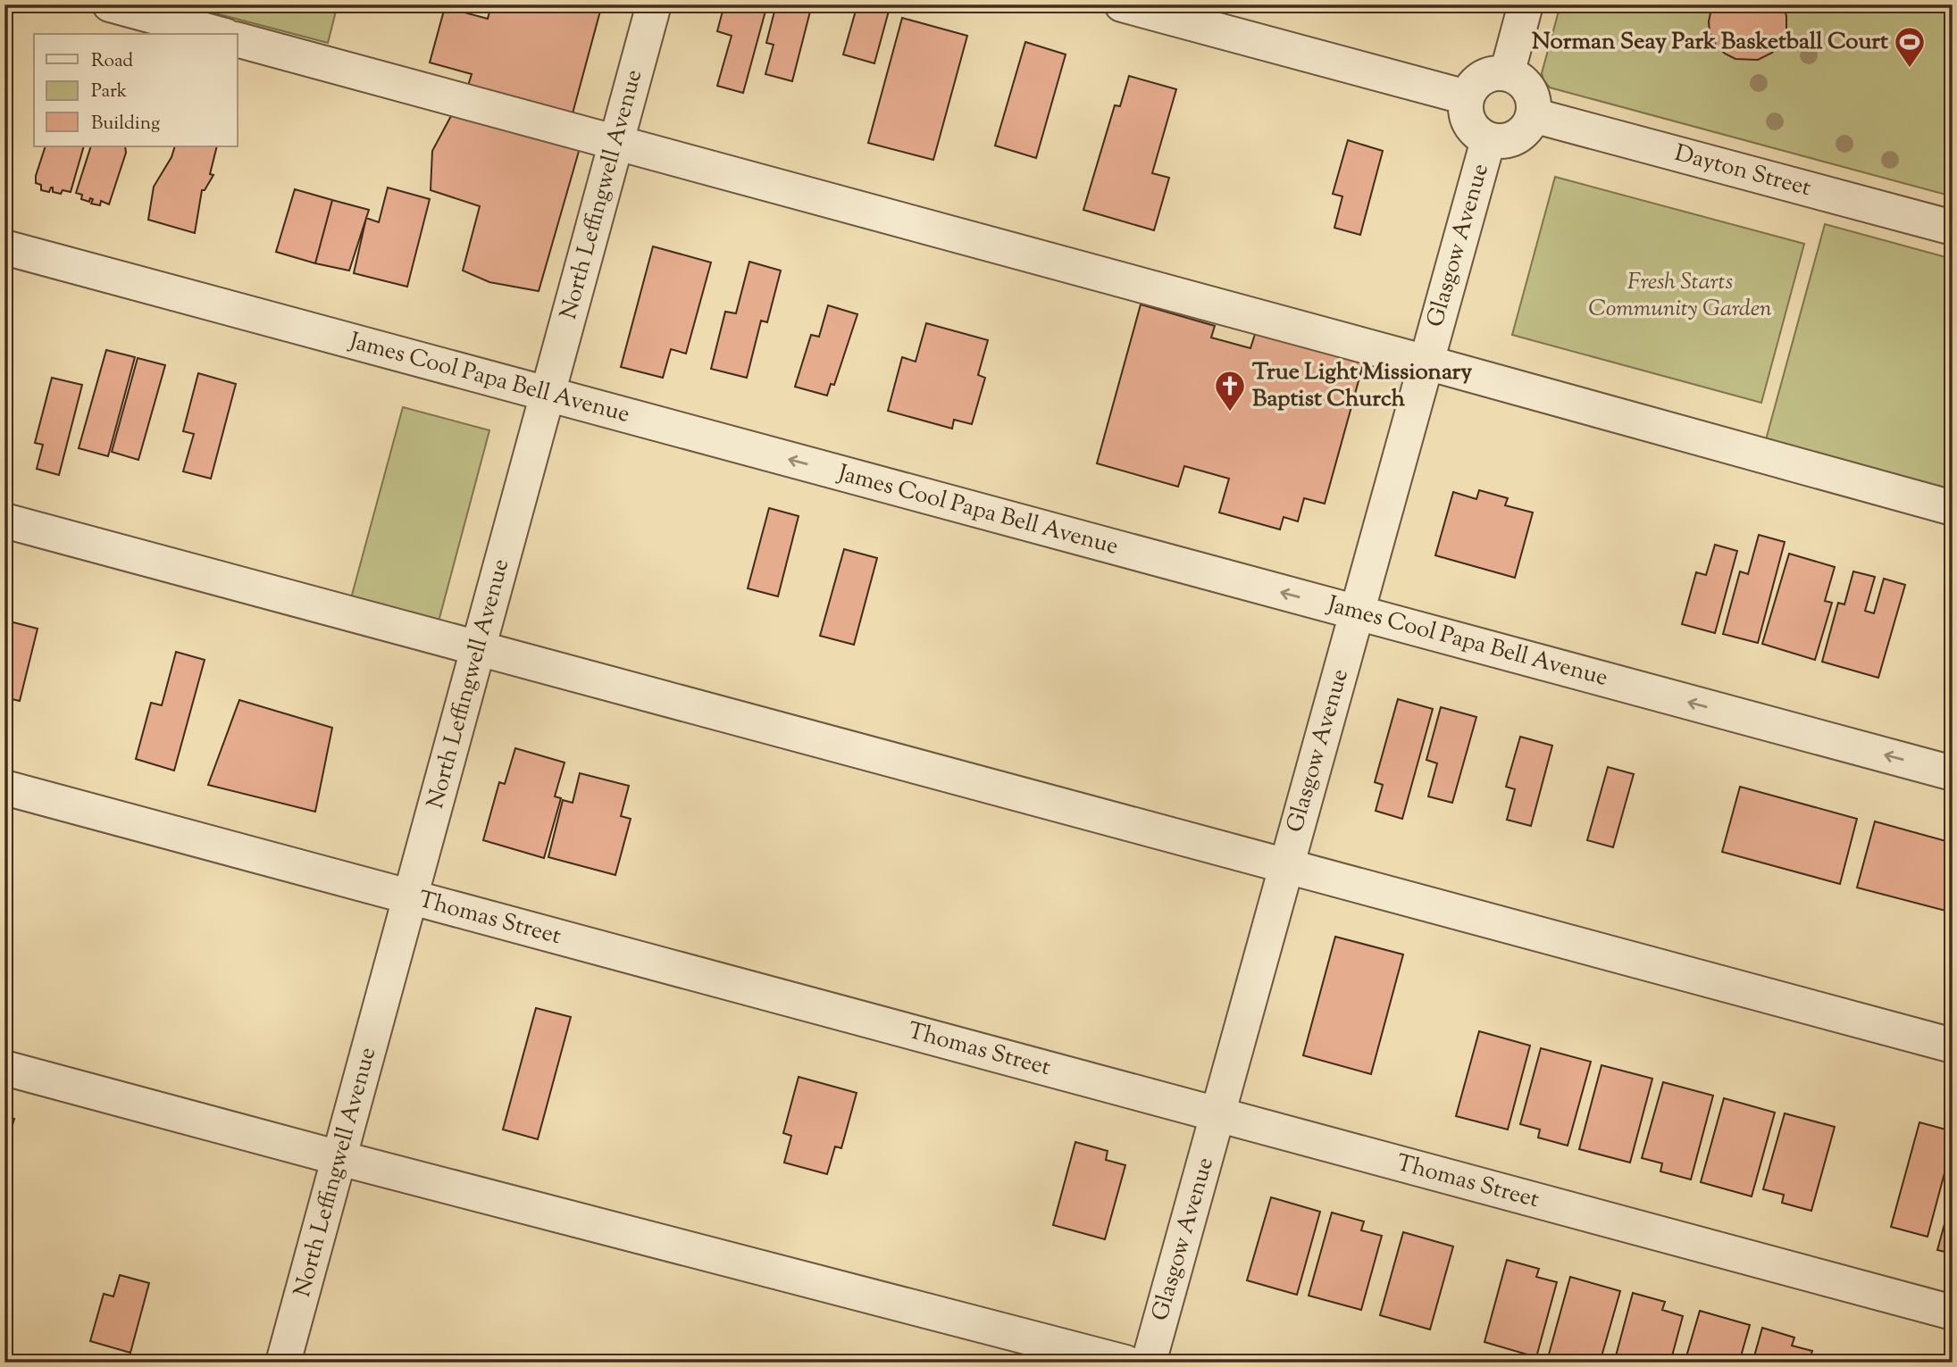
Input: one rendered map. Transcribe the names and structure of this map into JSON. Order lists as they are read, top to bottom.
{
  "streets": {
    "street": [
      "Dayton Street",
      "North Leffingwell Avenue",
      "Glasgow Avenue",
      "James Cool Papa Bell Avenue",
      "Thomas Street"
    ]
  },
  "crossings": [
    ["Dayton Street", "Glasgow Avenue"],
    ["North Leffingwell Avenue", "James Cool Papa Bell Avenue"],
    ["North Leffingwell Avenue", "Thomas Street"],
    ["Glasgow Avenue", "James Cool Papa Bell Avenue"],
    ["Glasgow Avenue", "Thomas Street"]
  ],
  "parks": ["Fresh Starts Community Garden"],
  "places": {
    "sports": ["Norman Seay Park Basketball Court"],
    "church": ["True Light Missionary Baptist Church"]
  },
  "legend": ["Road", "Park", "Building"]
}
